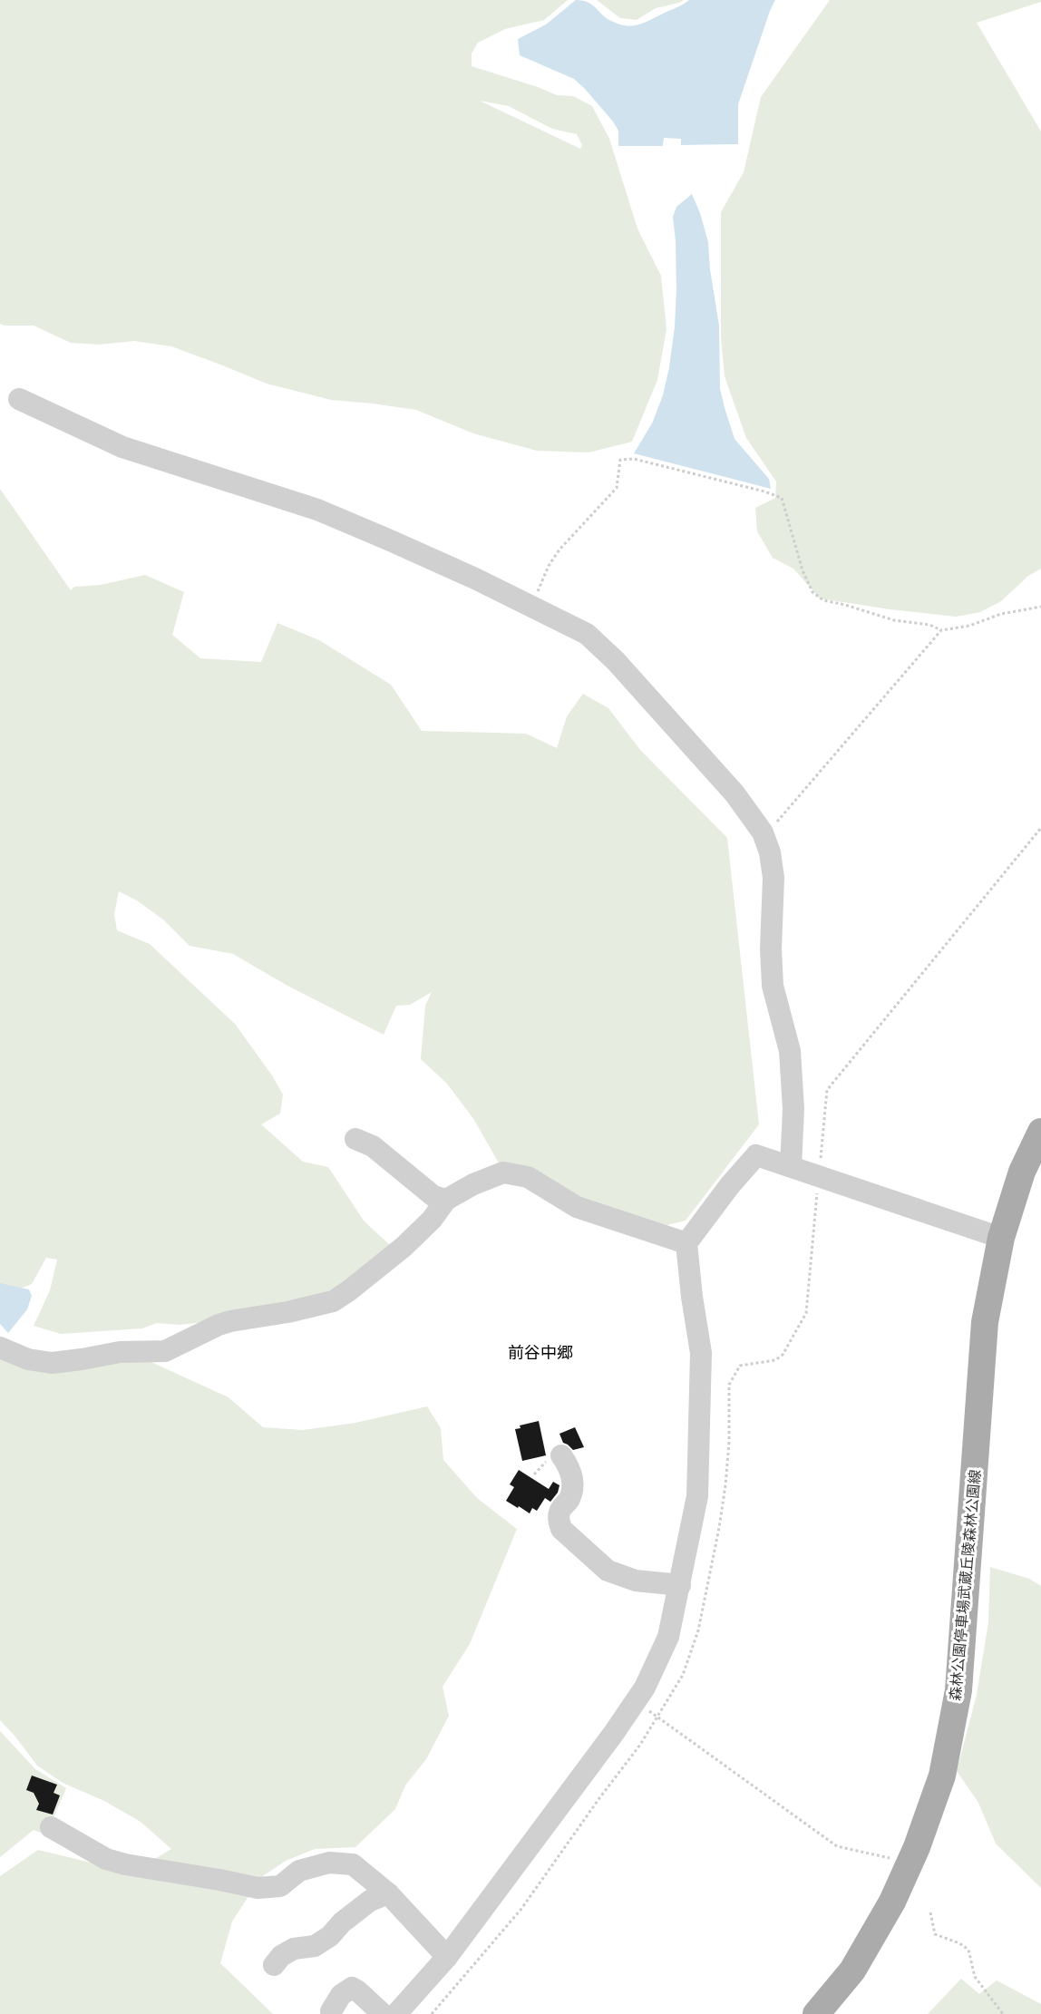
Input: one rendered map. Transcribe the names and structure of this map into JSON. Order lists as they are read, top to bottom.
{
  "streets": {
    "main road": ["森林公園停車場武蔵丘陵森林公園線"]
  },
  "districts": ["前谷中郷"]
}
